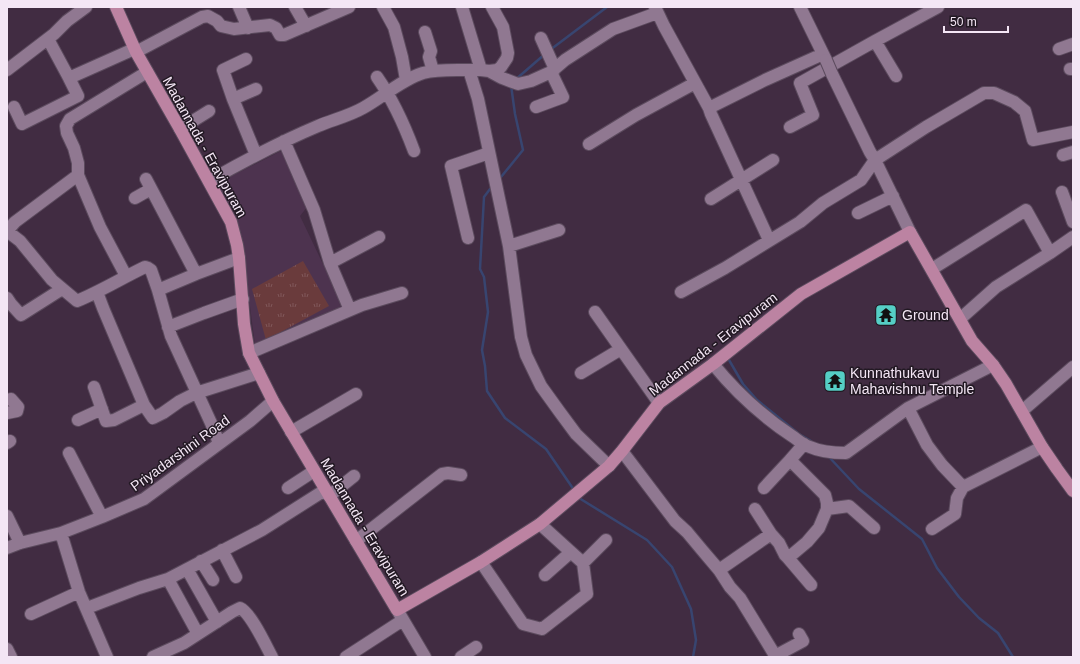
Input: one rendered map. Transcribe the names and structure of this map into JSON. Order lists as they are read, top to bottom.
{
  "streets": {
    "main road": ["Madannada - Eravipuram"],
    "street": ["Priyadarshini Road"]
  },
  "crossings": [
    ["Madannada - Eravipuram", "Priyadarshini Road"]
  ],
  "places": {
    "temple": ["Ground", "Kunnathukavu Mahavishnu Temple"]
  },
  "scale_bar": "50 m"
}
